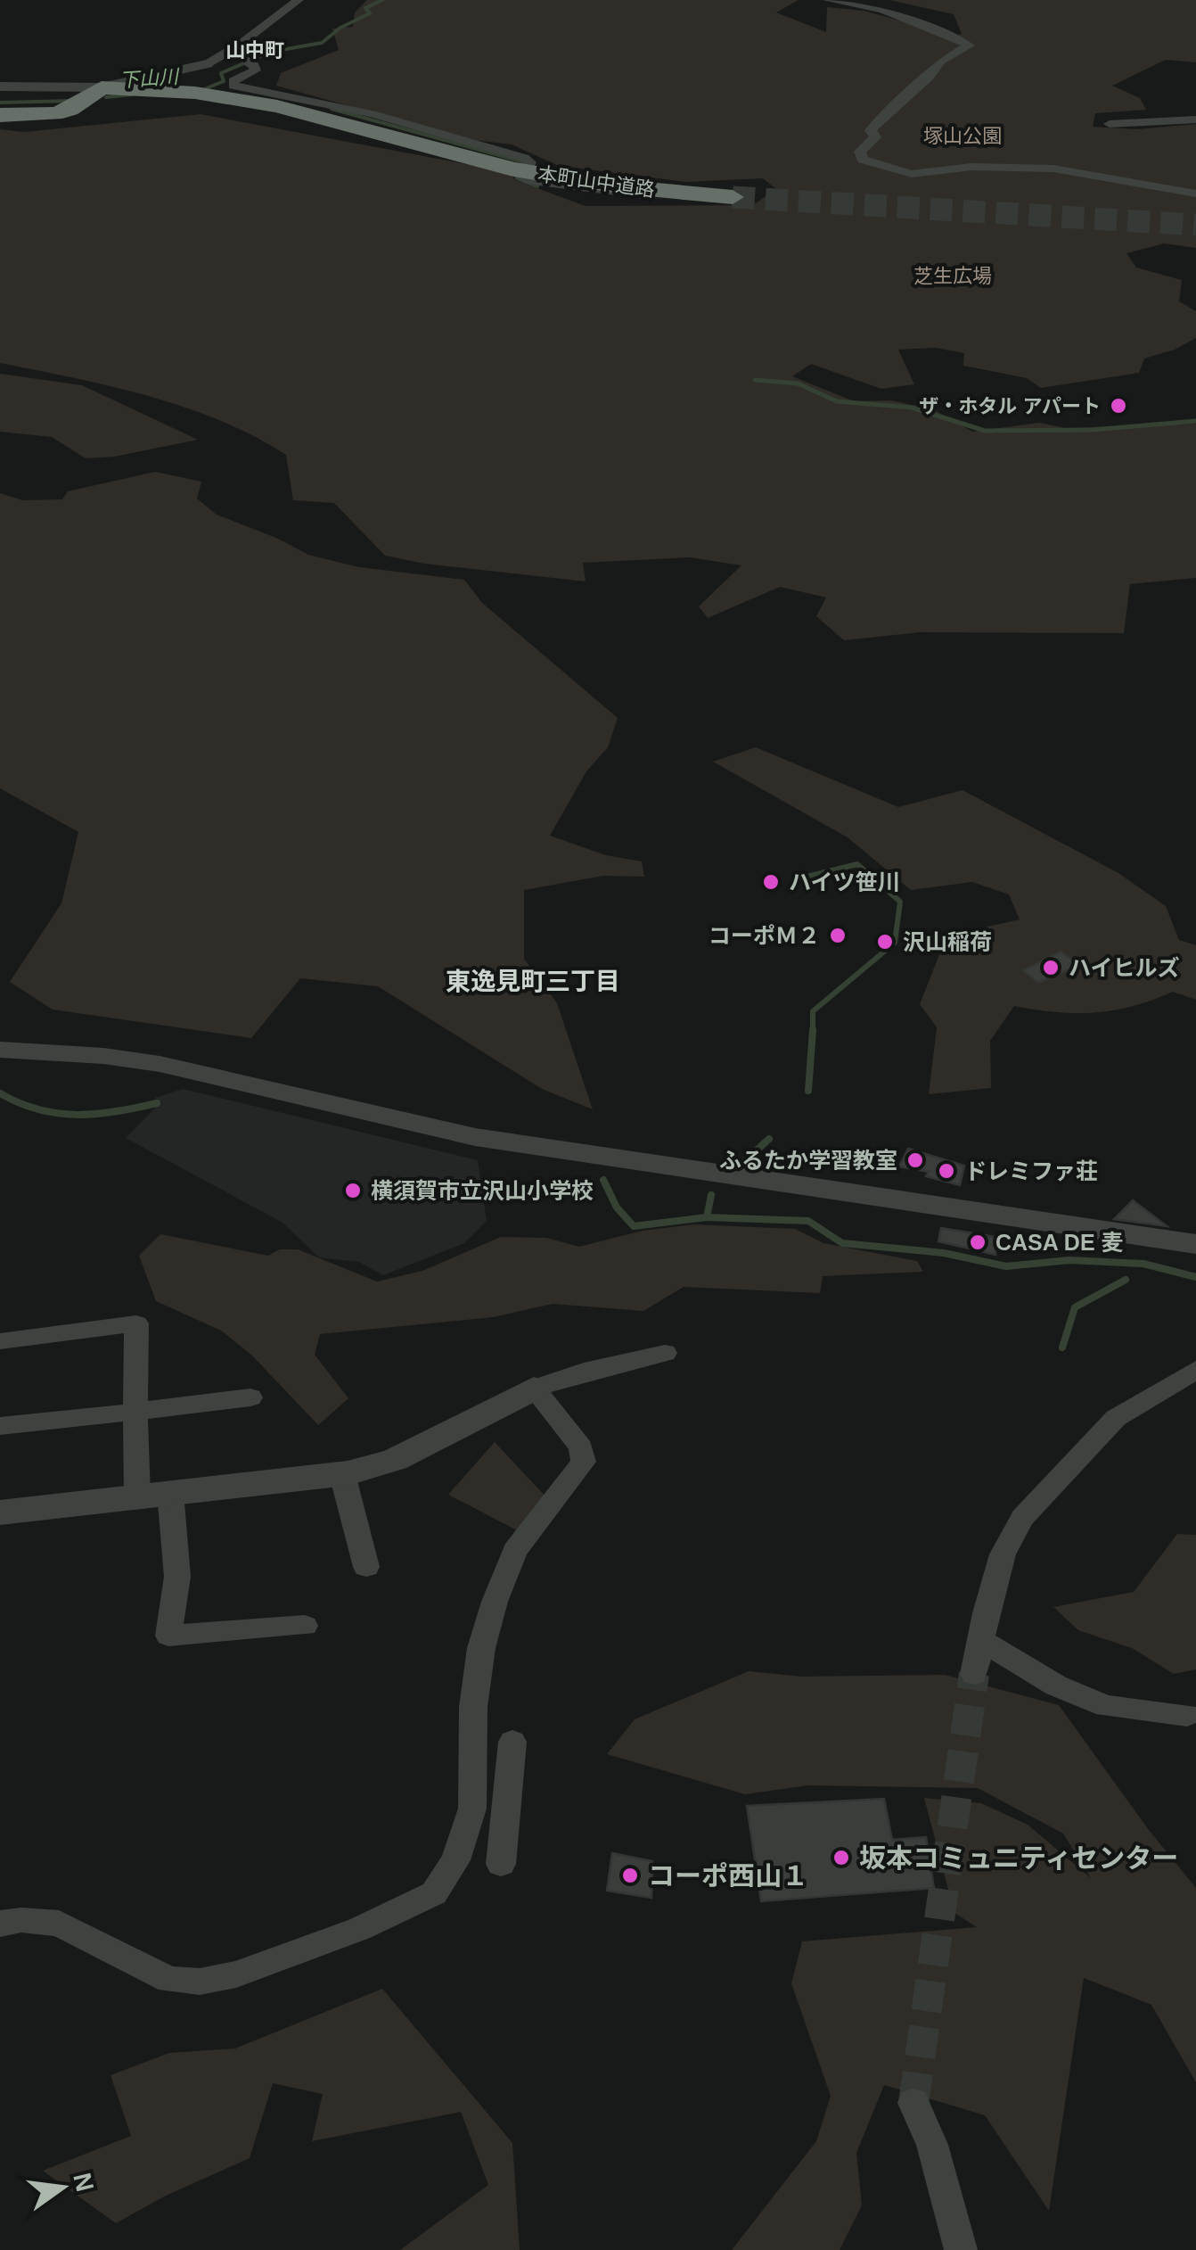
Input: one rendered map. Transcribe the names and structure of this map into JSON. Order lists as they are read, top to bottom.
{
  "streets": {
    "highway": ["本町山中道路"]
  },
  "districts": ["山中町", "東逸見町三丁目"],
  "water": ["下山川"],
  "parks": ["塚山公園", "芝生広場"],
  "places": [
    "ザ・ホタル アパート",
    "ハイツ笹川",
    "コーポＭ２",
    "沢山稲荷",
    "ハイヒルズ",
    "ふるたか学習教室",
    "ドレミファ荘",
    "横須賀市立沢山小学校",
    "CASA DE 麦",
    "坂本コミュニティセンター",
    "コーポ西山１"
  ],
  "north": "right"
}
